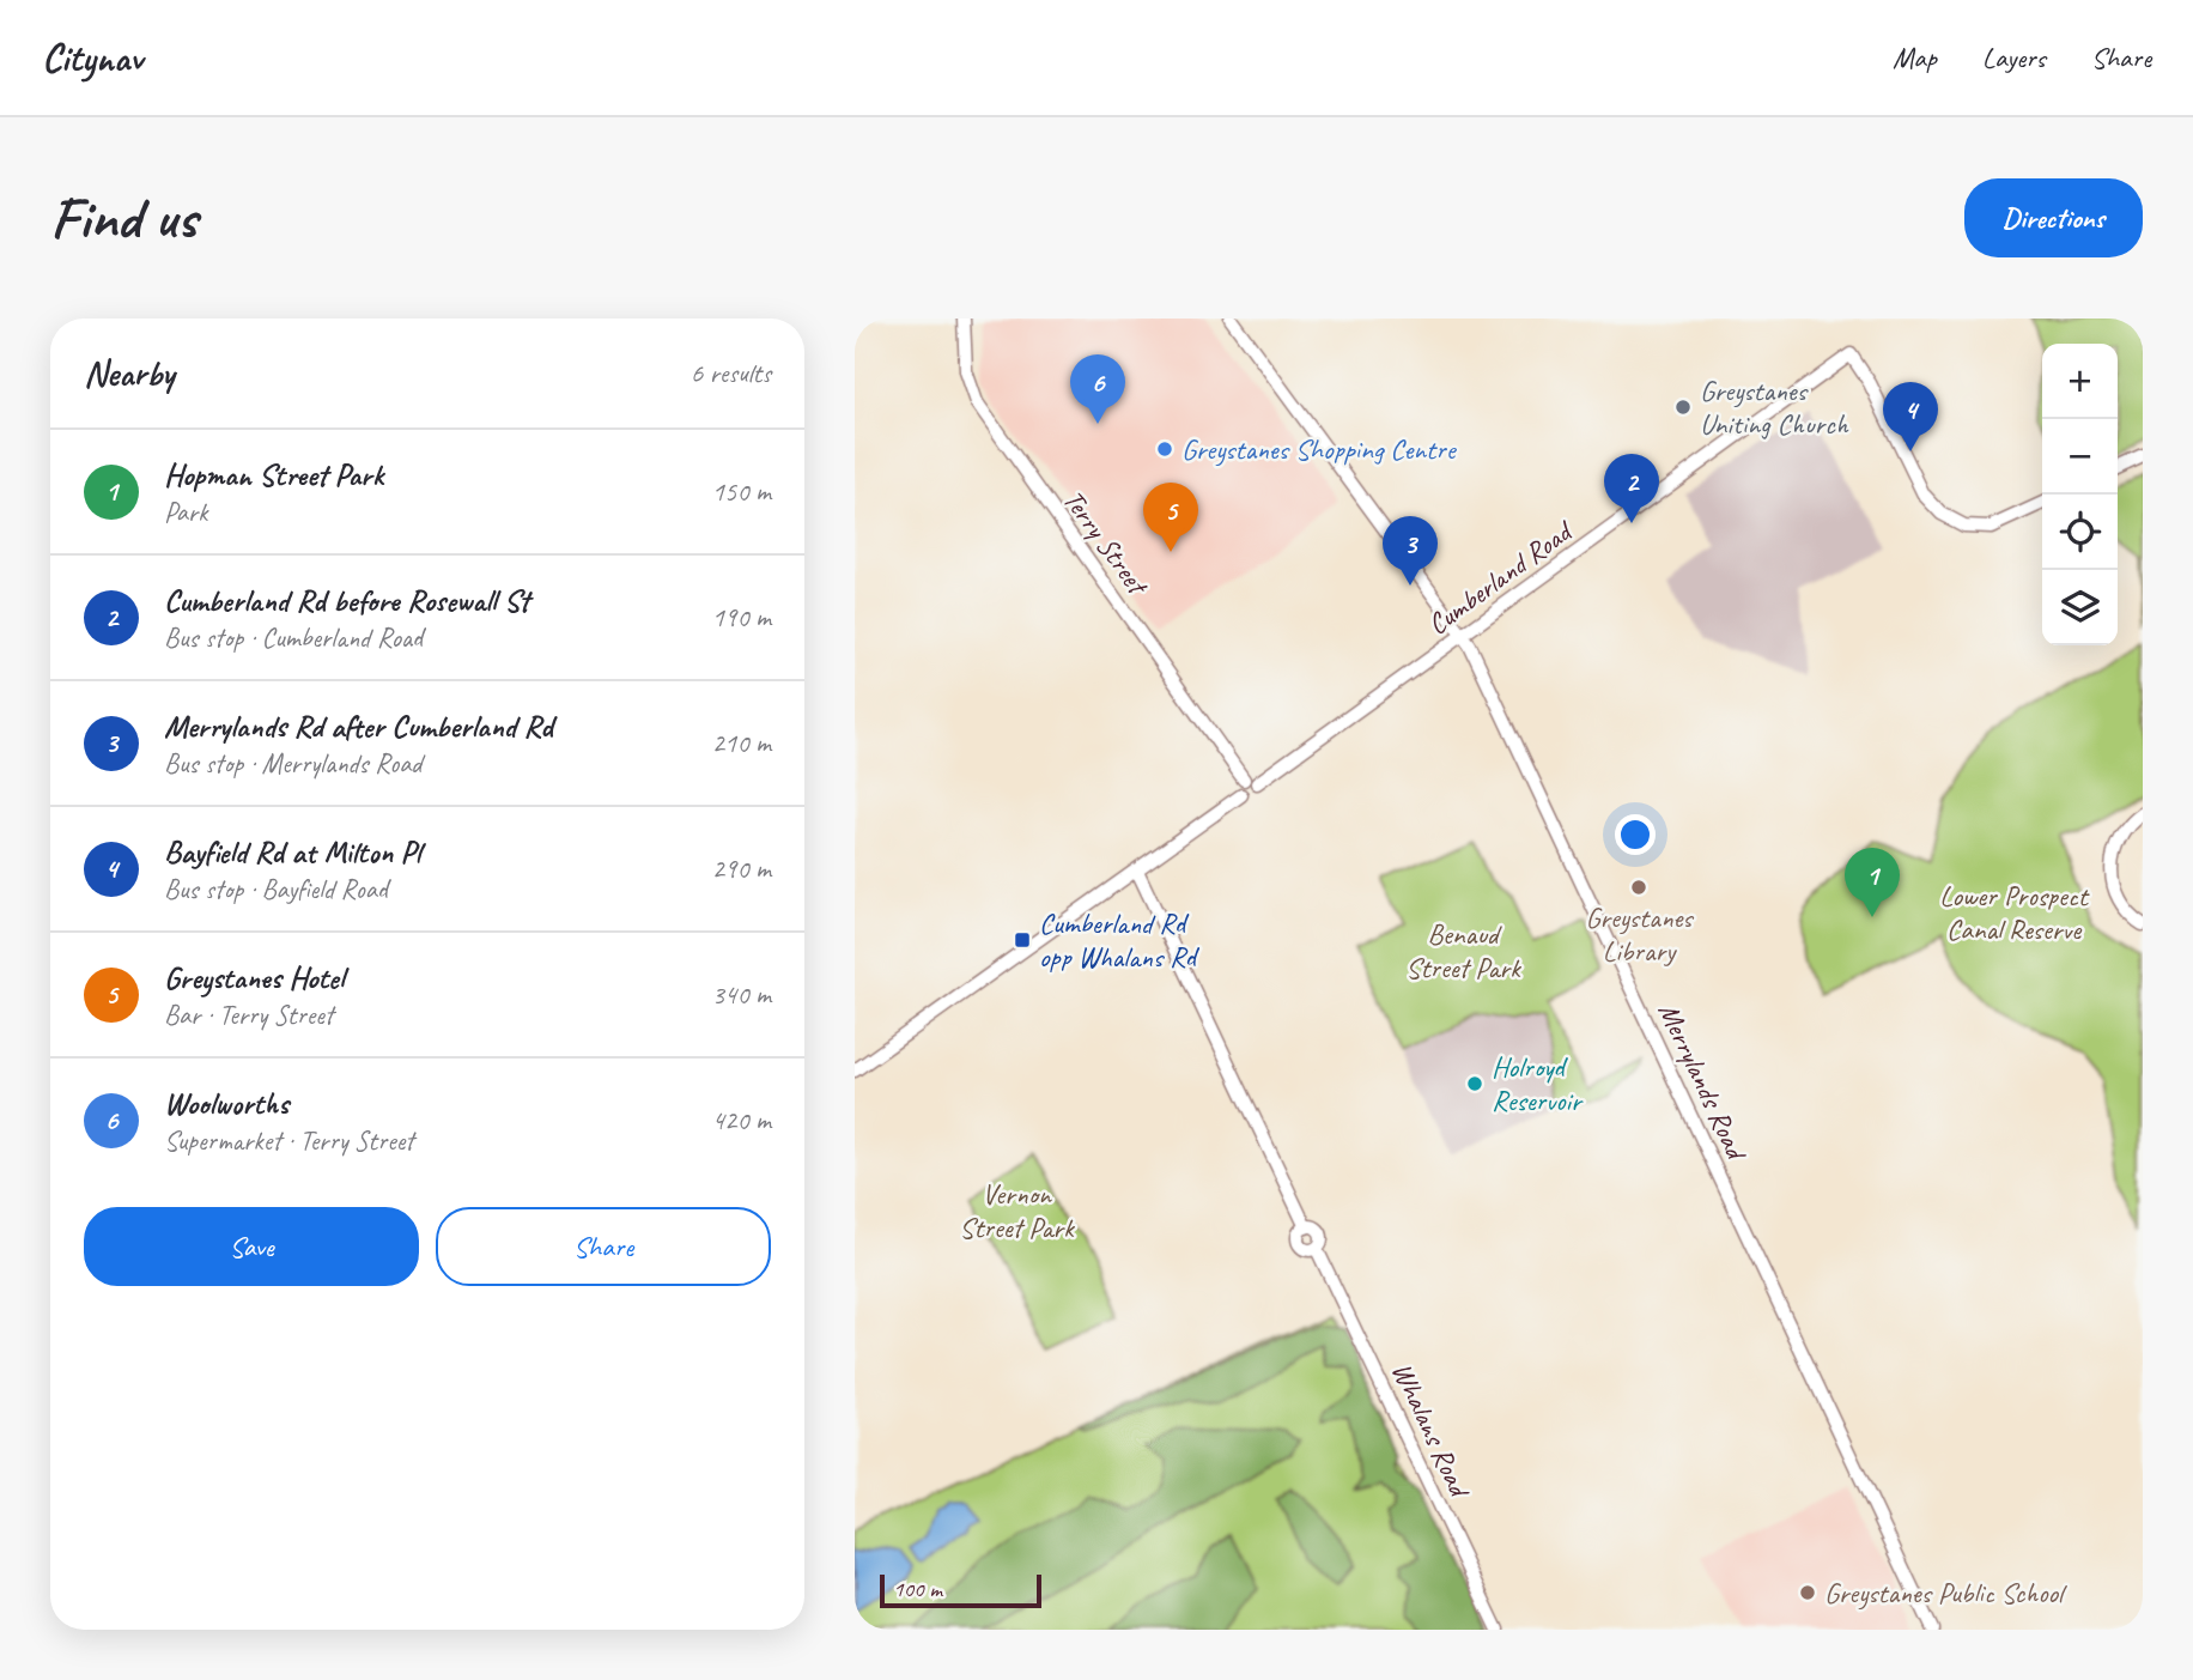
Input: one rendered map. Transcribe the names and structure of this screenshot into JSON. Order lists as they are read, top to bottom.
{
  "streets": {
    "street": [
      "Terry Street",
      "Cumberland Road",
      "Merrylands Road",
      "Whalans Road"
    ]
  },
  "crossings": [
    ["Terry Street", "Cumberland Road"],
    ["Cumberland Road", "Merrylands Road"]
  ],
  "parks": ["Lower Prospect Canal Reserve", "Benaud Street Park", "Vernon Street Park"],
  "places": {
    "other": [
      "Greystanes Uniting Church",
      "Greystanes Shopping Centre",
      "Greystanes Library",
      "Holroyd Reservoir",
      "Greystanes Public School"
    ],
    "transit": ["Cumberland Rd opp Whalans Rd"]
  },
  "scale_bar": "100 m",
  "page": {
    "header": "Citynav",
    "nav": ["Map", "Layers", "Share"],
    "buttons": [
      "Directions",
      ["Save", "Share"]
    ],
    "title": "Find us",
    "heading": ["Nearby", "6 results"],
    "map_buttons": ["+", "−"],
    "pins": [
      "6",
      "4",
      "2",
      "5",
      "3",
      "1"
    ],
    "list": [
      {
        "mark": "1",
        "name": "Hopman Street Park",
        "note": "Park",
        "value": "150 m"
      },
      {
        "mark": "2",
        "name": "Cumberland Rd before Rosewall St",
        "note": "Bus stop · Cumberland Road",
        "value": "190 m"
      },
      {
        "mark": "3",
        "name": "Merrylands Rd after Cumberland Rd",
        "note": "Bus stop · Merrylands Road",
        "value": "210 m"
      },
      {
        "mark": "4",
        "name": "Bayfield Rd at Milton Pl",
        "note": "Bus stop · Bayfield Road",
        "value": "290 m"
      },
      {
        "mark": "5",
        "name": "Greystanes Hotel",
        "note": "Bar · Terry Street",
        "value": "340 m"
      },
      {
        "mark": "6",
        "name": "Woolworths",
        "note": "Supermarket · Terry Street",
        "value": "420 m"
      }
    ],
    "scale": "100 m"
  }
}
